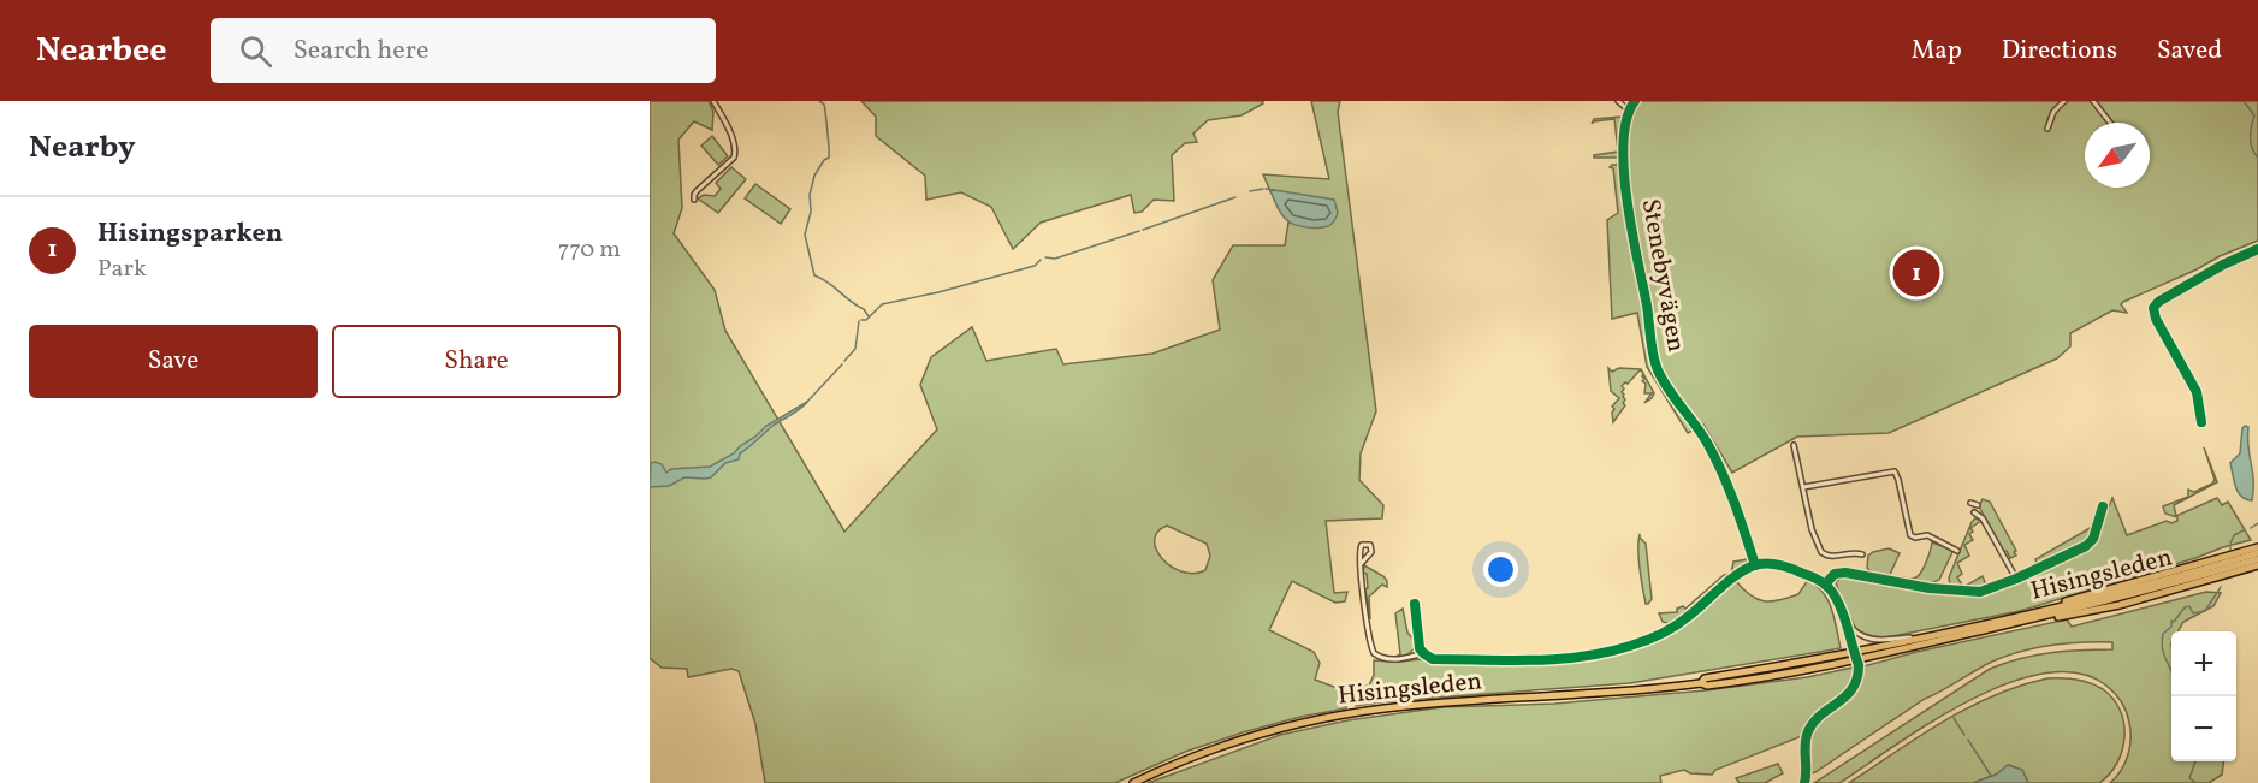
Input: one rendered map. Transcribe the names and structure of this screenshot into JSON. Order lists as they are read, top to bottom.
{
  "streets": {
    "highway": ["Hisingsleden"],
    "street": ["Stenebyvägen"]
  },
  "north": "bottom left",
  "page": {
    "header": "Nearbee",
    "search": "Search here",
    "nav": ["Map", "Directions", "Saved"],
    "heading": "Nearby",
    "list": [
      {
        "mark": "1",
        "name": "Hisingsparken",
        "note": "Park",
        "value": "770 m"
      }
    ],
    "pins": "1",
    "buttons": ["Save", "Share"],
    "map_buttons": ["+", "−"]
  }
}
